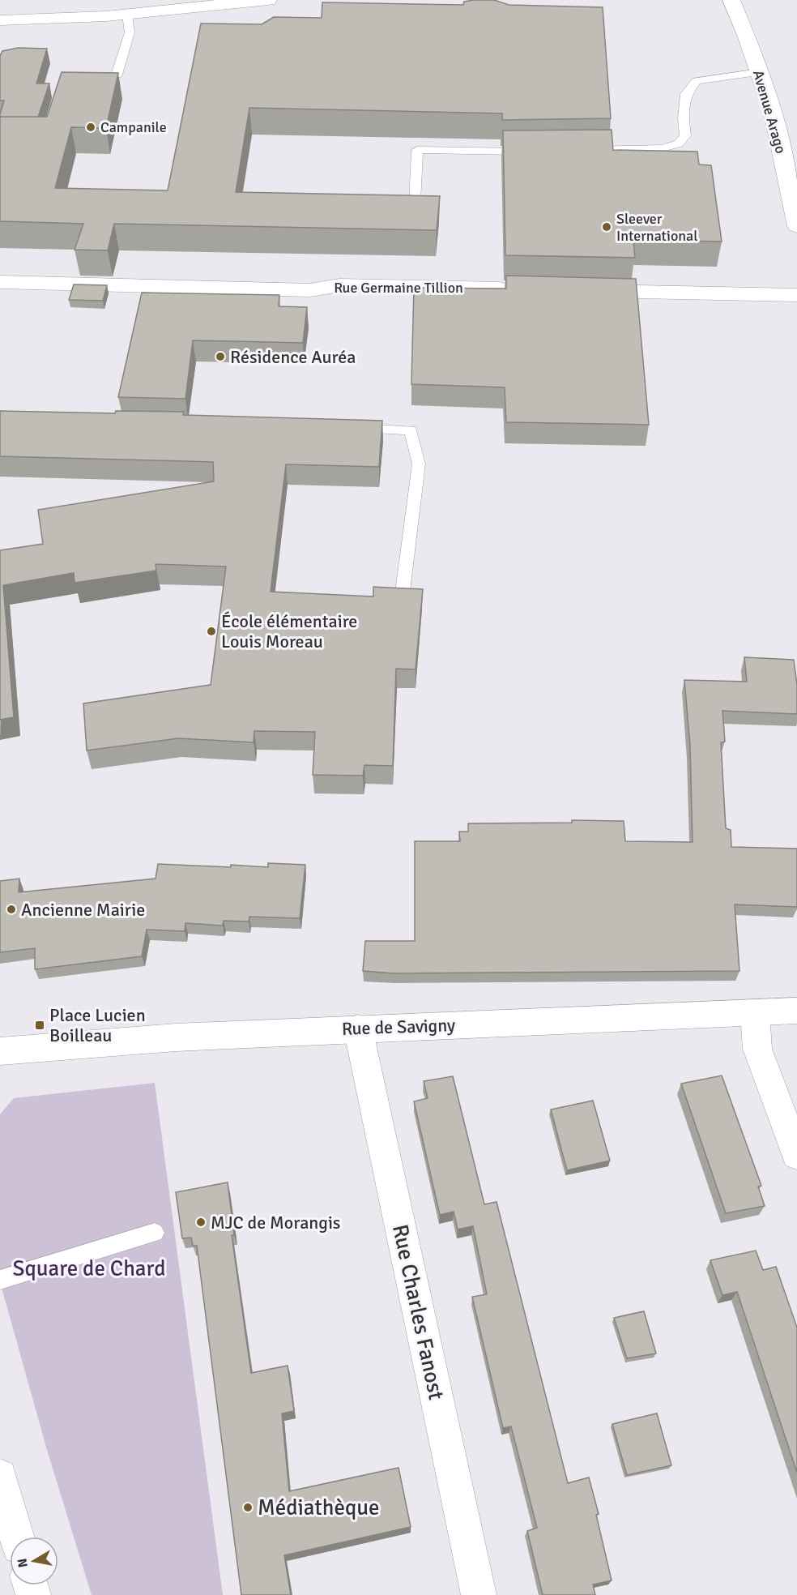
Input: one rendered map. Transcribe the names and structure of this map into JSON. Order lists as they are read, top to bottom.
{
  "streets": {
    "street": [
      "Avenue Arago",
      "Rue Germaine Tillion",
      "Rue de Savigny",
      "Rue Charles Fanost"
    ]
  },
  "crossings": [
    ["Rue de Savigny", "Rue Charles Fanost"]
  ],
  "parks": ["Square de Chard"],
  "places": {
    "other": [
      "Campanile",
      "Sleever International",
      "Résidence Auréa",
      "École élémentaire Louis Moreau",
      "Ancienne Mairie",
      "MJC de Morangis",
      "Médiathèque"
    ],
    "transit": ["Place Lucien Boilleau"]
  },
  "north": "left"
}
